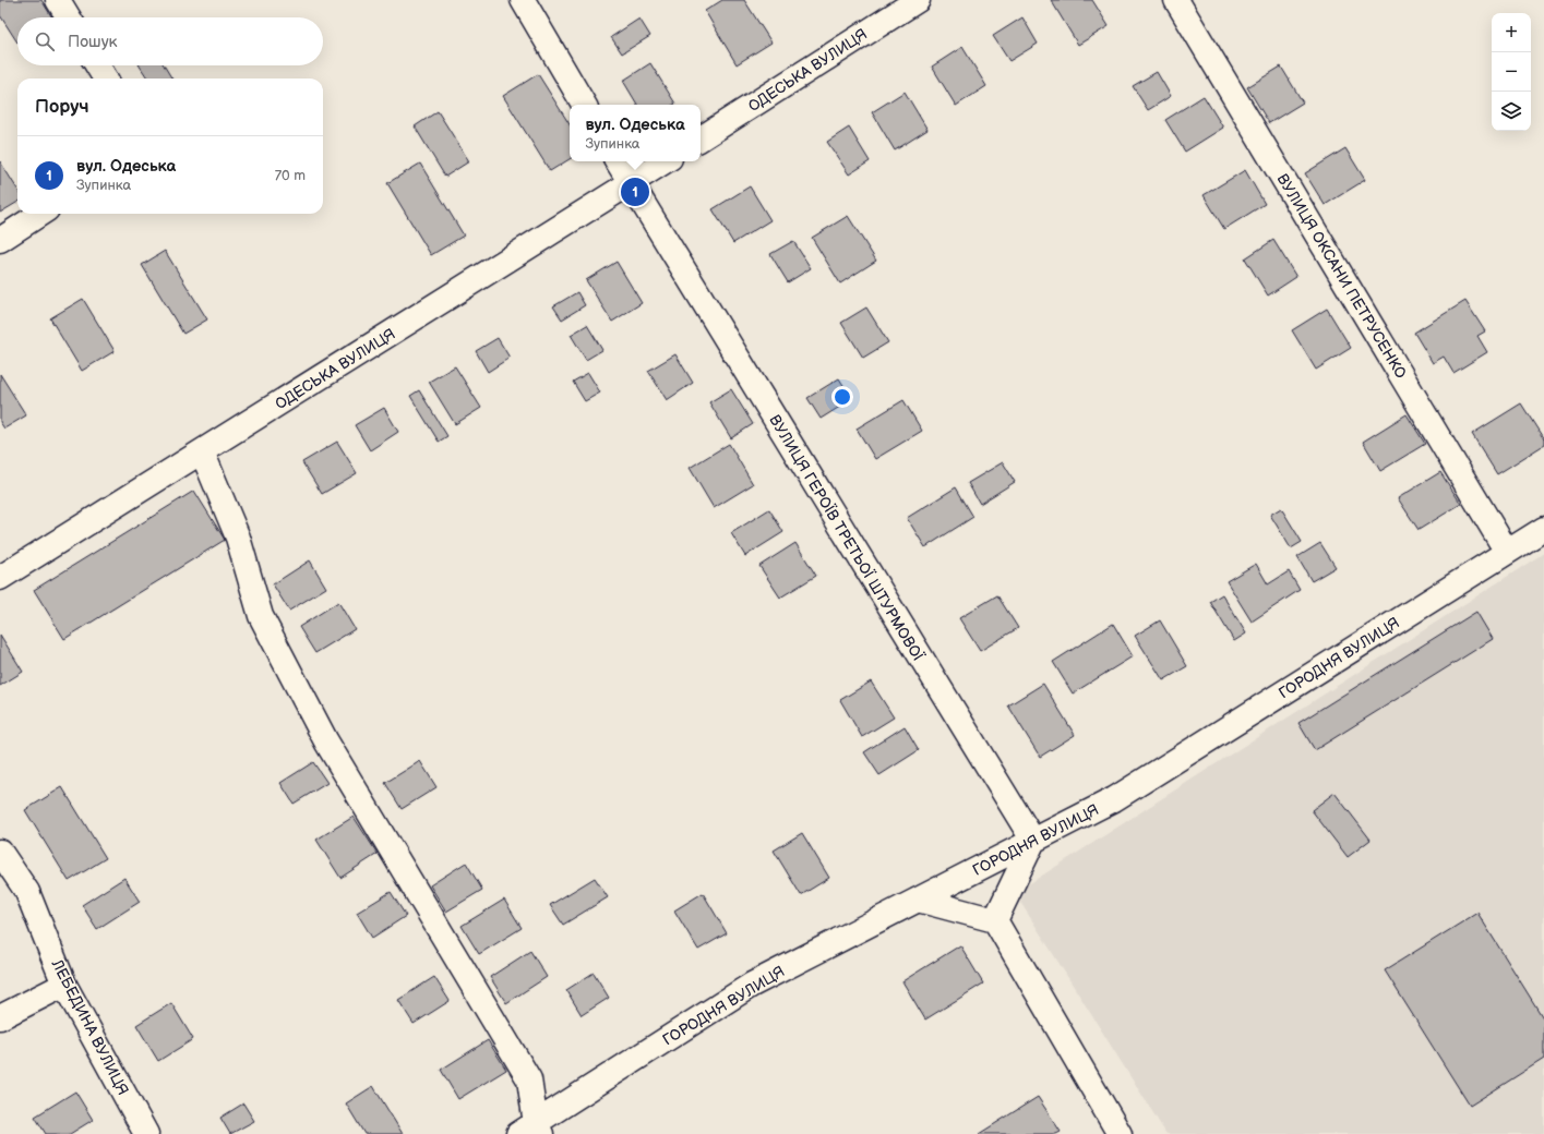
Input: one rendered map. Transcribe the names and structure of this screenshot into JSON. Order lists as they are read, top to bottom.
{
  "streets": {
    "street": [
      "ОДЕСЬКА ВУЛИЦЯ",
      "ВУЛИЦЯ ОКСАНИ ПЕТРУСЕНКО",
      "ВУЛИЦЯ ГЕРОЇВ ТРЕТЬОЇ ШТУРМОВОЇ",
      "ГОРОДНЯ ВУЛИЦЯ",
      "ЛЕБЕДИНА ВУЛИЦЯ"
    ]
  },
  "crossings": [
    ["ОДЕСЬКА ВУЛИЦЯ", "ВУЛИЦЯ ГЕРОЇВ ТРЕТЬОЇ ШТУРМОВОЇ"],
    ["ВУЛИЦЯ ОКСАНИ ПЕТРУСЕНКО", "ГОРОДНЯ ВУЛИЦЯ"],
    ["ВУЛИЦЯ ГЕРОЇВ ТРЕТЬОЇ ШТУРМОВОЇ", "ГОРОДНЯ ВУЛИЦЯ"]
  ],
  "page": {
    "map_buttons": ["+", "−"],
    "search": "Пошук",
    "heading": "Поруч",
    "popup": ["вул. Одеська", "Зупинка"],
    "list": [
      {
        "mark": "1",
        "name": "вул. Одеська",
        "note": "Зупинка",
        "value": "70 m"
      }
    ],
    "pins": "1"
  }
}
